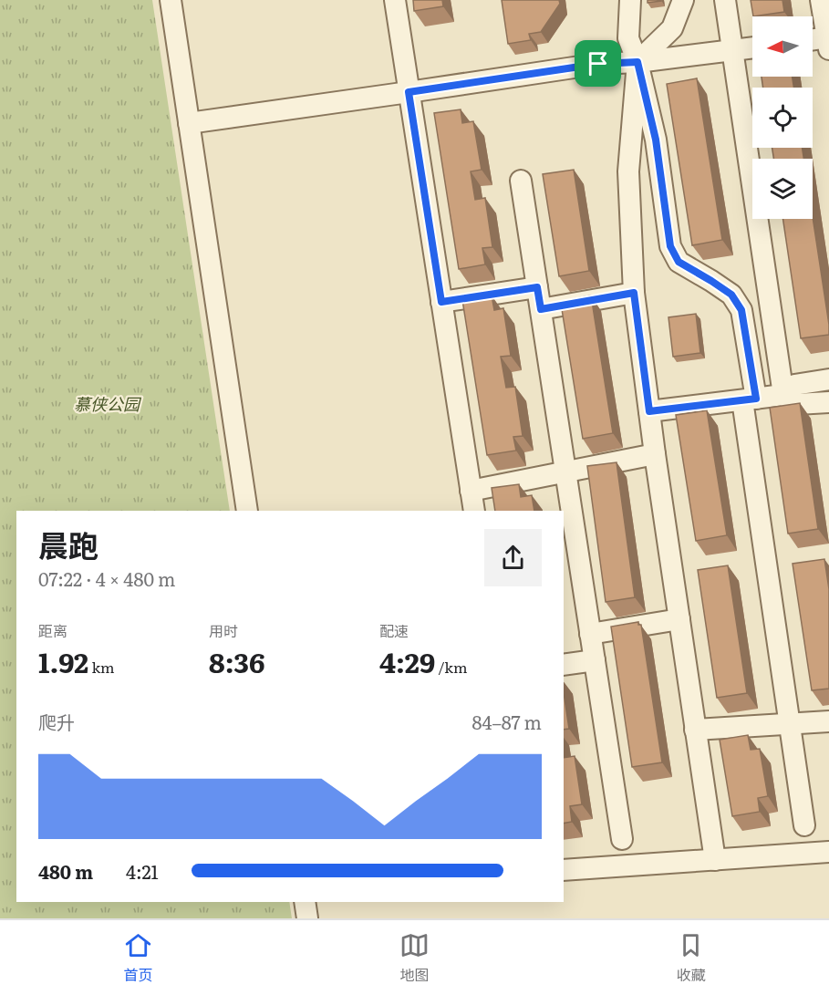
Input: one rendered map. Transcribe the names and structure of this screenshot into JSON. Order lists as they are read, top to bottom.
{
  "parks": ["慕侠公园"],
  "north": "left",
  "page": {
    "heading": ["晨跑", "07:22 · 4 × 480 m"],
    "stats": [
      ["距离", "1.92 km"],
      ["用时", "8:36"],
      ["配速", "4:29 /km"]
    ],
    "chart": ["爬升", "84–87 m"],
    "list": [
      {
        "name": "480 m",
        "note": "4:21"
      }
    ],
    "tabs": ["首页", "地图", "收藏"]
  }
}
